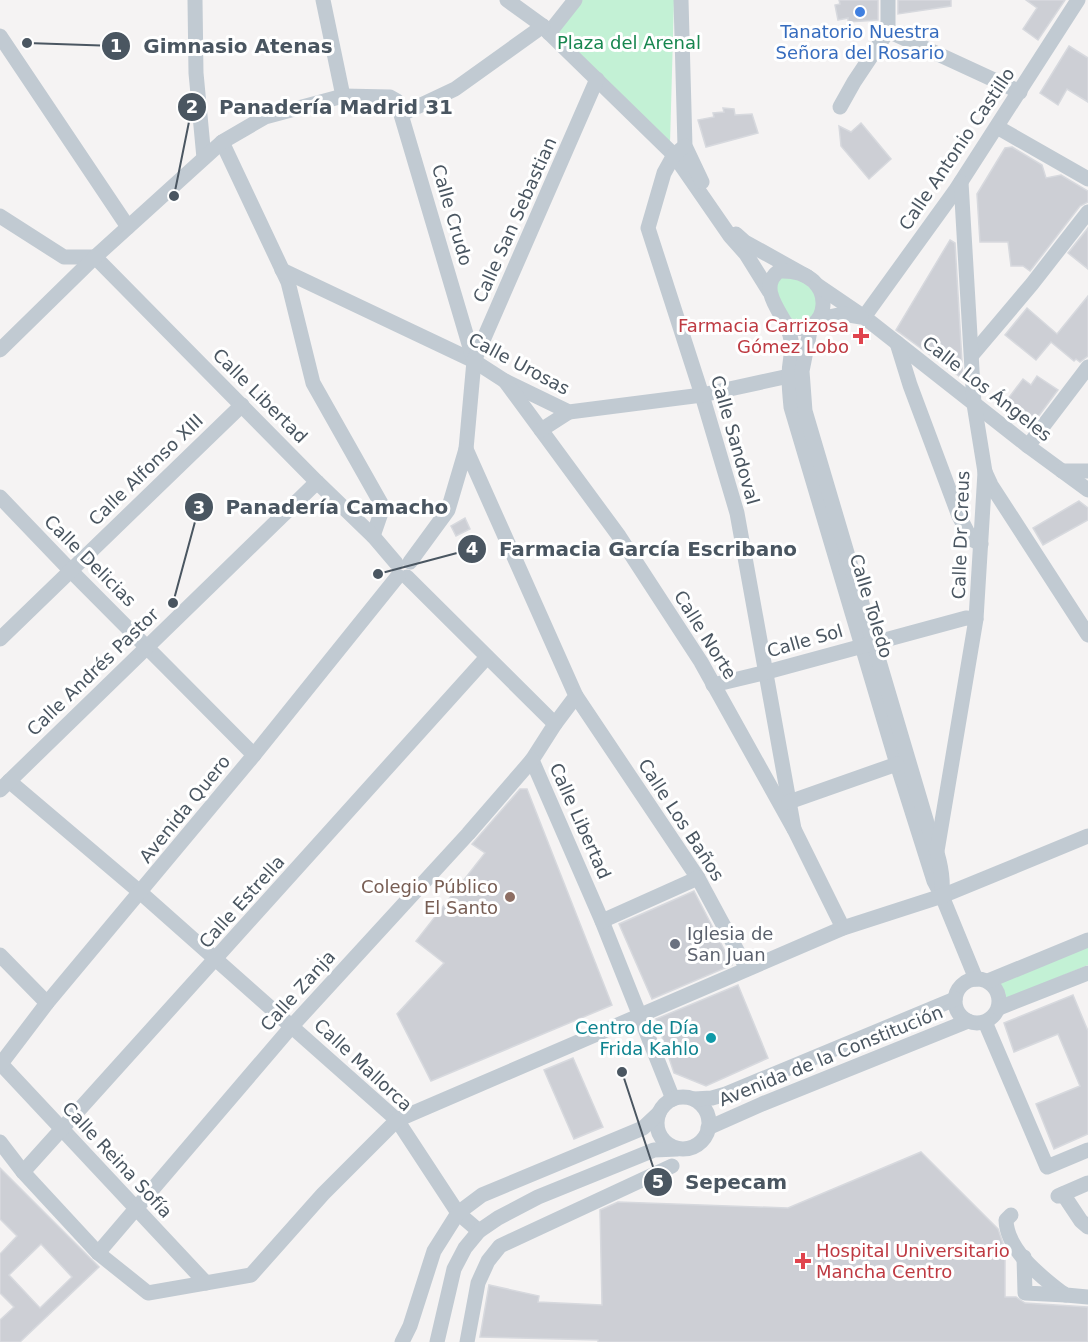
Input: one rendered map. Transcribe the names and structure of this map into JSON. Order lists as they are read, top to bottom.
{
  "streets": {
    "street": [
      "Calle Antonio Castillo",
      "Calle Crudo",
      "Calle San Sebastian",
      "Calle Urosas",
      "Calle Los Ángeles",
      "Calle Libertad",
      "Calle Sandoval",
      "Calle Alfonso XIII",
      "Calle Dr Creus",
      "Calle Delicias",
      "Calle Toledo",
      "Calle Norte",
      "Calle Sol",
      "Calle Andrés Pastor",
      "Avenida Quero",
      "Calle Los Baños",
      "Calle Estrella",
      "Calle Zanja",
      "Avenida de la Constitución",
      "Calle Mallorca",
      "Calle Reina Sofía"
    ]
  },
  "crossings": [
    ["Calle Antonio Castillo", "Calle Los Ángeles"],
    ["Calle Antonio Castillo", "Calle Dr Creus"],
    ["Calle Crudo", "Calle San Sebastian"],
    ["Calle Crudo", "Calle Urosas"],
    ["Calle San Sebastian", "Calle Urosas"],
    ["Calle San Sebastian", "Avenida Quero"],
    ["Calle San Sebastian", "Calle Los Baños"],
    ["Calle Urosas", "Calle Sandoval"],
    ["Calle Urosas", "Calle Toledo"],
    ["Calle Urosas", "Calle Norte"],
    ["Calle Los Ángeles", "Calle Sandoval"],
    ["Calle Los Ángeles", "Calle Dr Creus"],
    ["Calle Los Ángeles", "Calle Toledo"],
    ["Calle Libertad", "Calle Alfonso XIII"],
    ["Calle Libertad", "Calle Andrés Pastor"],
    ["Calle Libertad", "Avenida Quero"],
    ["Calle Libertad", "Calle Estrella"],
    ["Calle Libertad", "Calle Zanja"],
    ["Calle Libertad", "Avenida de la Constitución"],
    ["Calle Sandoval", "Calle Norte"],
    ["Calle Sandoval", "Calle Sol"],
    ["Calle Alfonso XIII", "Calle Delicias"],
    ["Calle Dr Creus", "Calle Toledo"],
    ["Calle Dr Creus", "Calle Sol"],
    ["Calle Delicias", "Calle Andrés Pastor"],
    ["Calle Delicias", "Avenida Quero"],
    ["Calle Toledo", "Calle Sol"],
    ["Calle Toledo", "Avenida de la Constitución"],
    ["Calle Norte", "Calle Sol"],
    ["Calle Andrés Pastor", "Calle Mallorca"],
    ["Avenida Quero", "Calle Los Baños"],
    ["Avenida Quero", "Calle Mallorca"],
    ["Avenida Quero", "Calle Reina Sofía"],
    ["Calle Estrella", "Calle Mallorca"],
    ["Calle Estrella", "Calle Reina Sofía"],
    ["Calle Zanja", "Calle Mallorca"],
    ["Calle Zanja", "Calle Reina Sofía"]
  ],
  "parks": ["Plaza del Arenal"],
  "places": {
    "other": [
      "Tanatorio Nuestra Señora del Rosario",
      "Gimnasio Atenas",
      "Panadería Madrid 31",
      "Farmacia García Escribano",
      "Panadería Camacho",
      "Colegio Público El Santo",
      "Iglesia de San Juan",
      "Centro de Día Frida Kahlo",
      "Sepecam"
    ],
    "health": ["Farmacia Carrizosa Gómez Lobo", "Hospital Universitario Mancha Centro"]
  }
}
